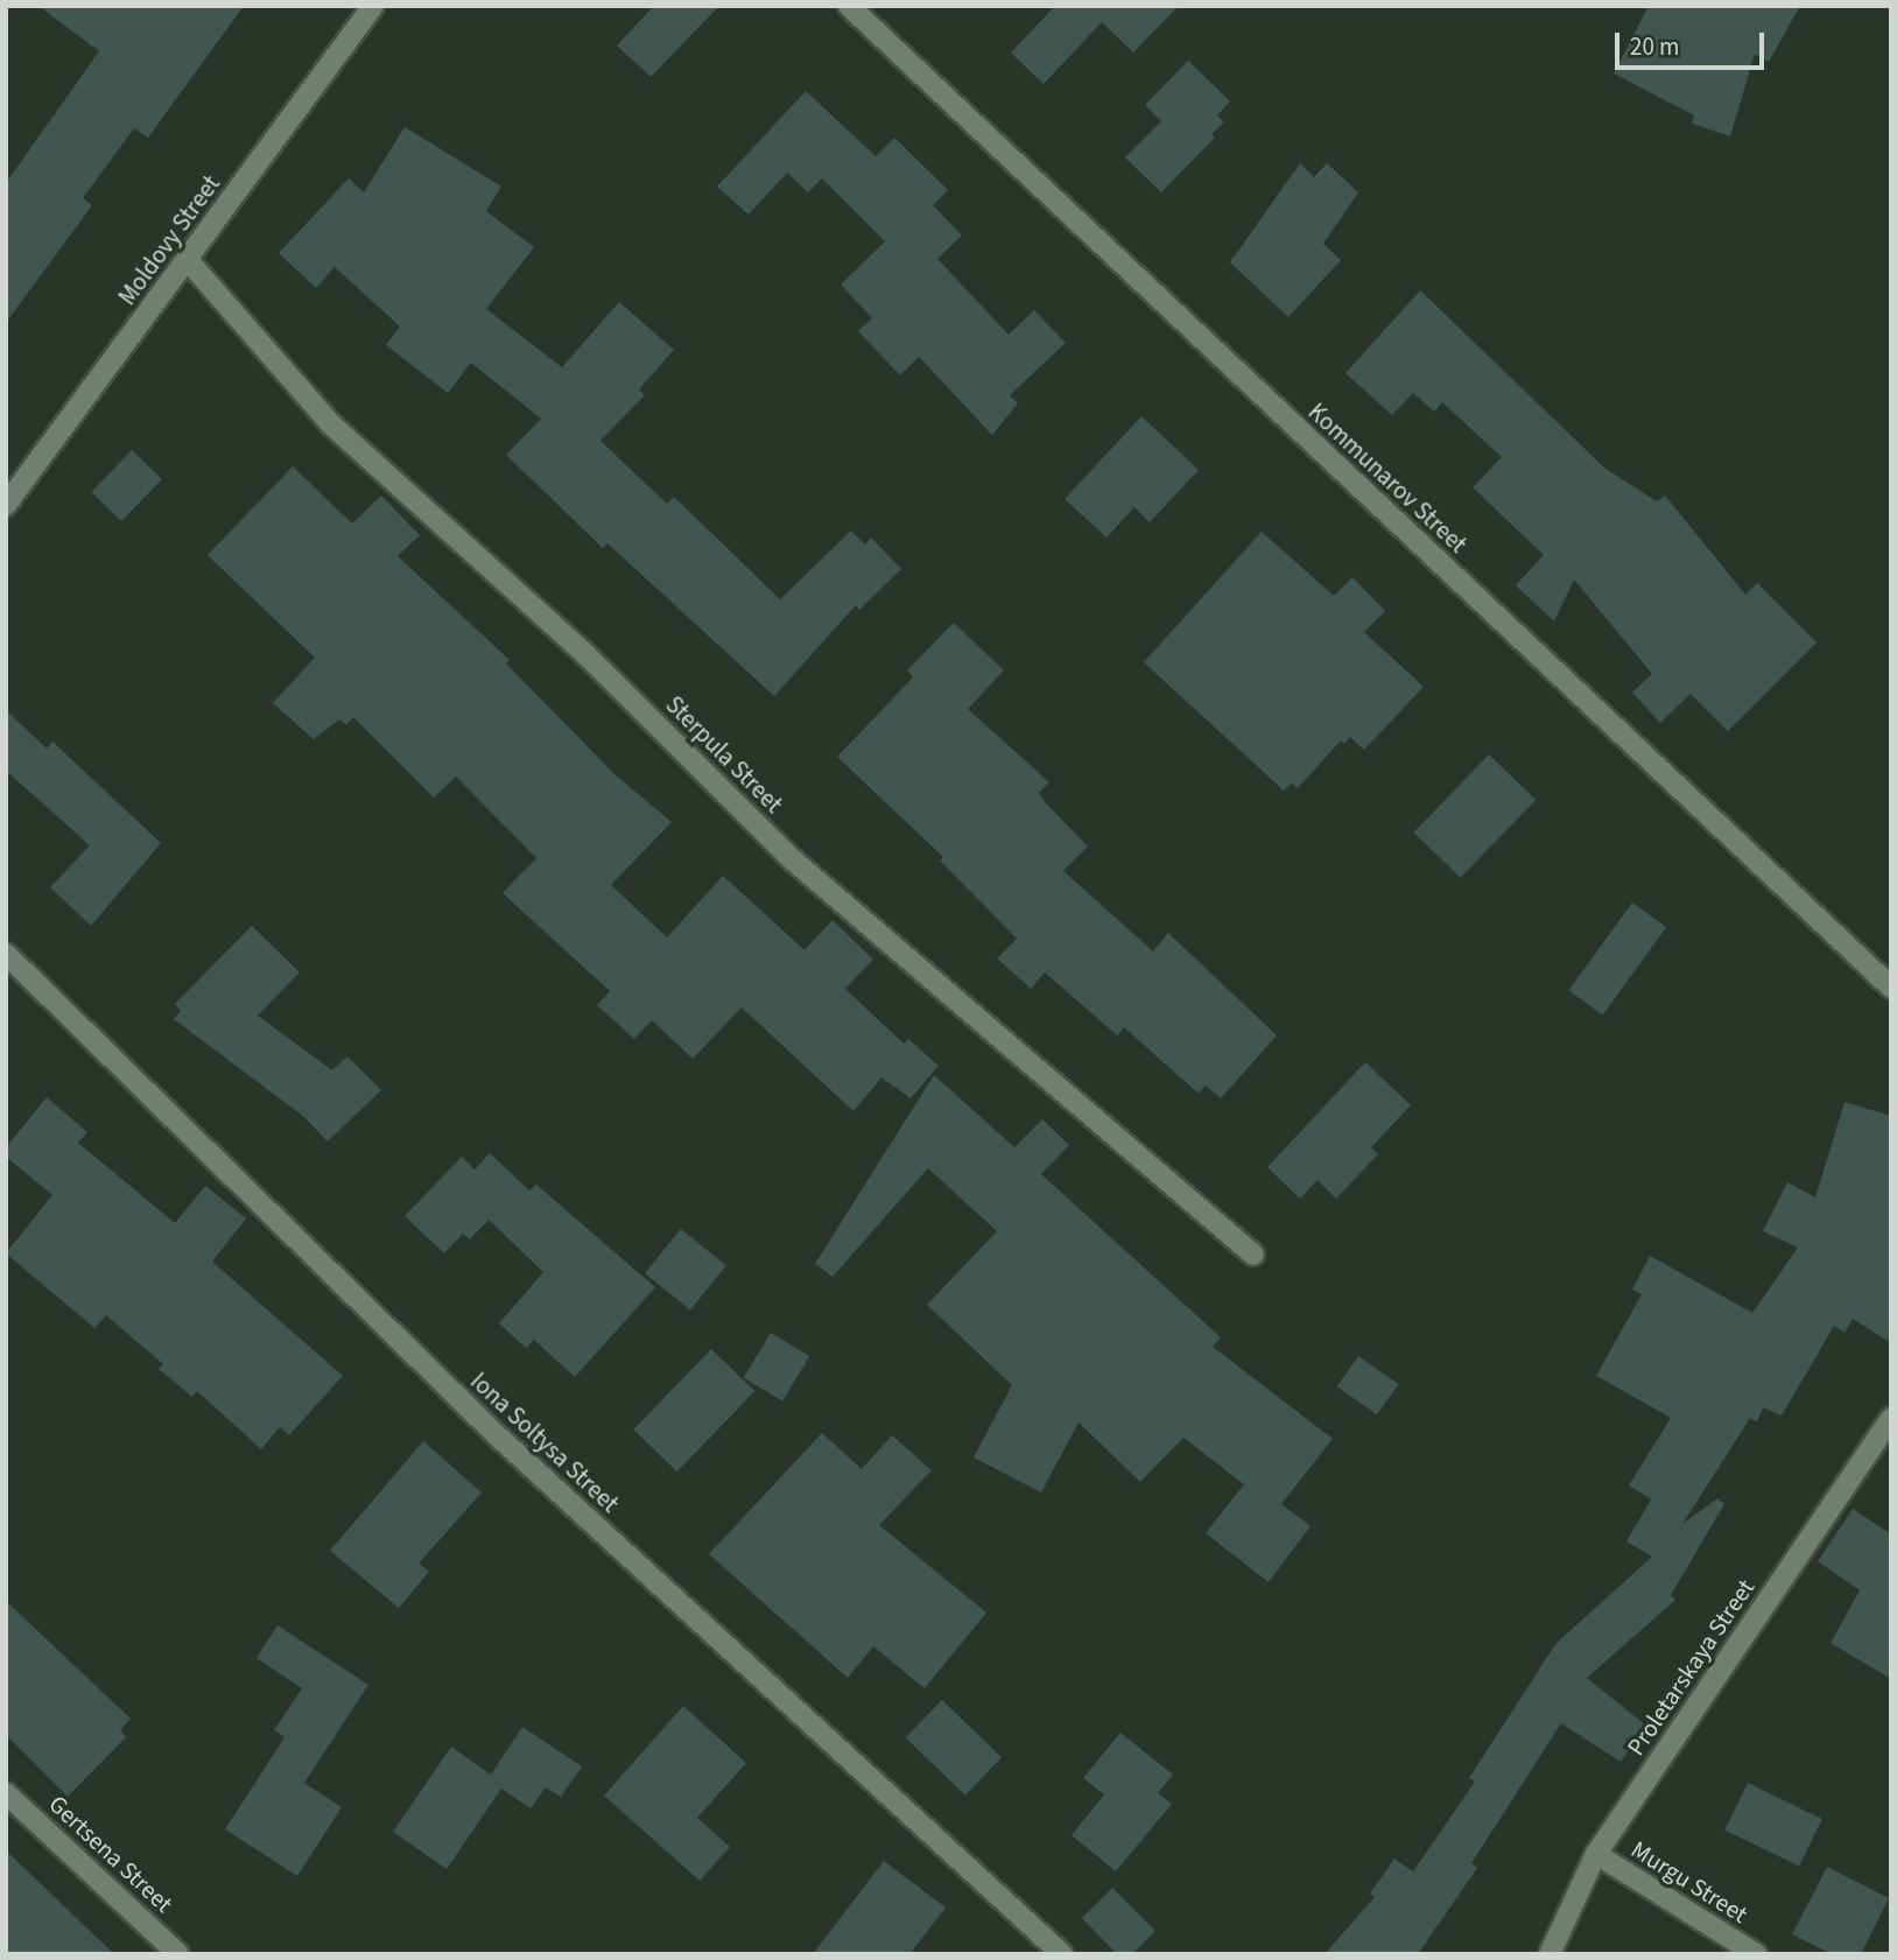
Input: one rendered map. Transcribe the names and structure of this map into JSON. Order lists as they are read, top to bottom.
{
  "streets": {
    "street": [
      "Moldovy Street",
      "Kommunarov Street",
      "Sterpula Street",
      "Iona Soltysa Street",
      "Proletarskaya Street",
      "Gertsena Street",
      "Murgu Street"
    ]
  },
  "crossings": [
    ["Moldovy Street", "Sterpula Street"],
    ["Proletarskaya Street", "Murgu Street"]
  ],
  "scale_bar": "20 m"
}
